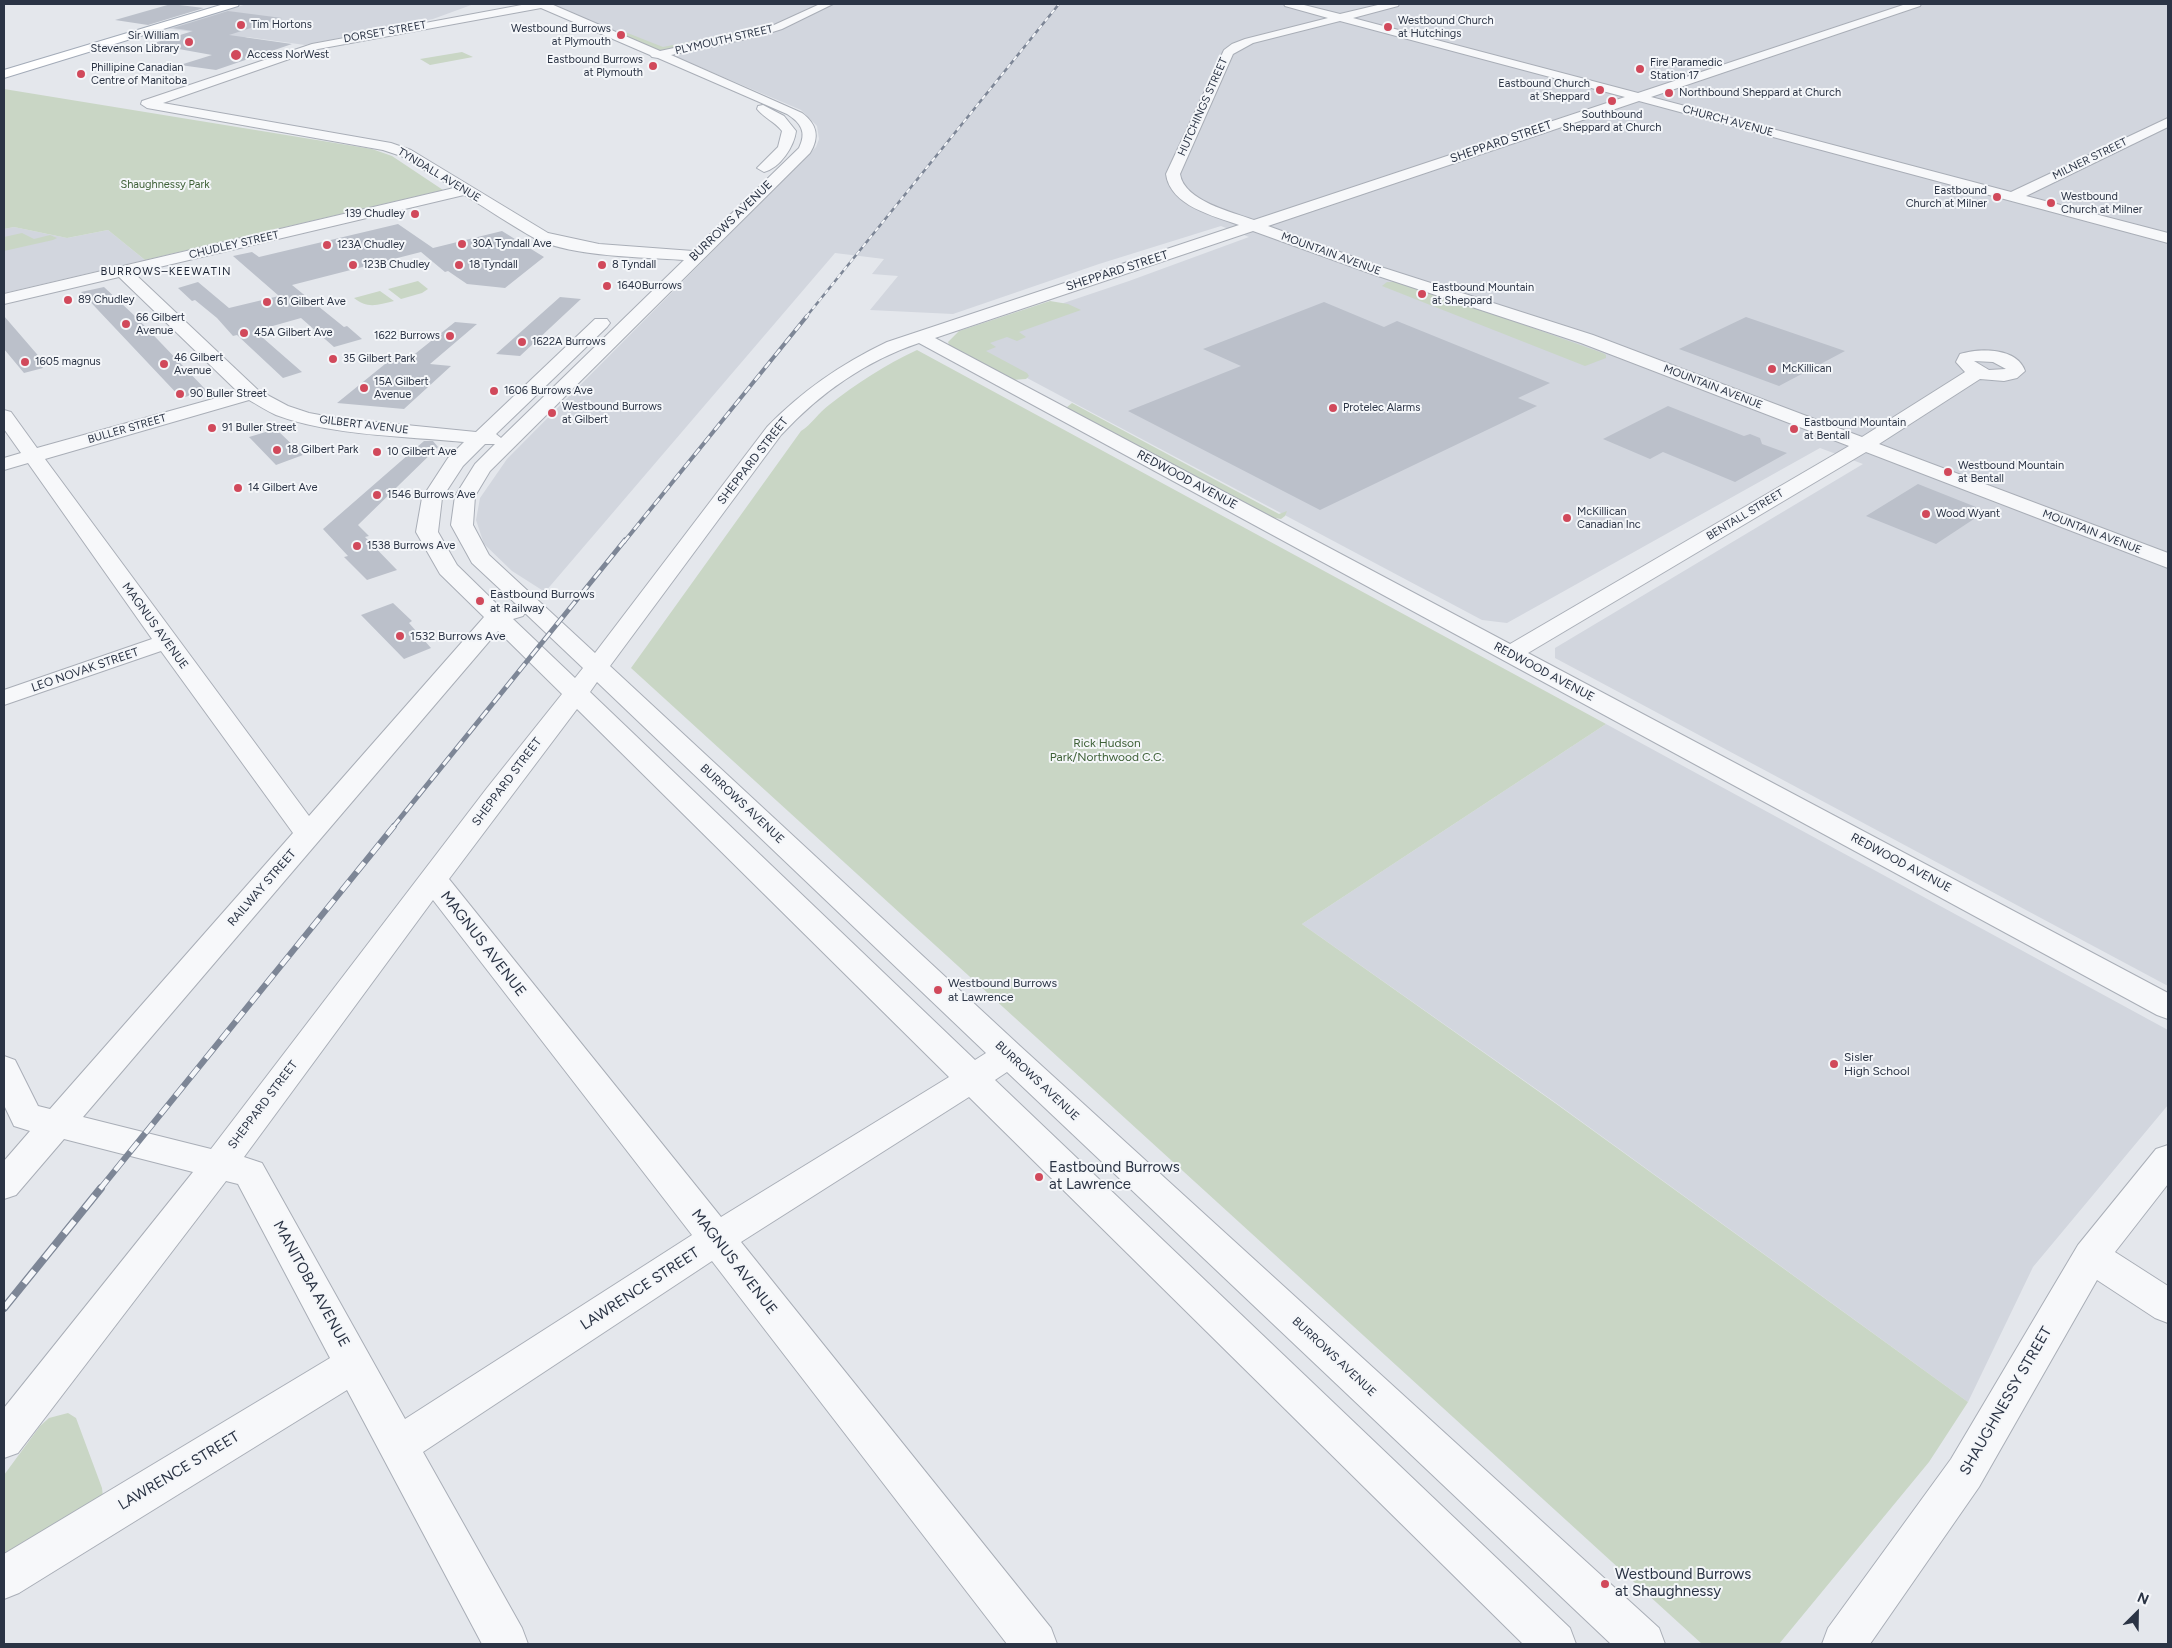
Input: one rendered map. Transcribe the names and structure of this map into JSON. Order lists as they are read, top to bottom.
{
  "streets": {
    "street": [
      "DORSET STREET",
      "PLYMOUTH STREET",
      "HUTCHINGS STREET",
      "CHURCH AVENUE",
      "SHEPPARD STREET",
      "MILNER STREET",
      "TYNDALL AVENUE",
      "BURROWS AVENUE",
      "CHUDLEY STREET",
      "MOUNTAIN AVENUE",
      "GILBERT AVENUE",
      "BULLER STREET",
      "REDWOOD AVENUE",
      "BENTALL STREET",
      "MAGNUS AVENUE",
      "LEO NOVAK STREET",
      "RAILWAY STREET",
      "MANITOBA AVENUE",
      "LAWRENCE STREET",
      "SHAUGHNESSY STREET"
    ]
  },
  "crossings": [
    ["DORSET STREET", "TYNDALL AVENUE"],
    ["DORSET STREET", "BURROWS AVENUE"],
    ["PLYMOUTH STREET", "BURROWS AVENUE"],
    ["HUTCHINGS STREET", "CHURCH AVENUE"],
    ["HUTCHINGS STREET", "SHEPPARD STREET"],
    ["HUTCHINGS STREET", "MOUNTAIN AVENUE"],
    ["CHURCH AVENUE", "SHEPPARD STREET"],
    ["CHURCH AVENUE", "MILNER STREET"],
    ["SHEPPARD STREET", "BURROWS AVENUE"],
    ["SHEPPARD STREET", "MOUNTAIN AVENUE"],
    ["SHEPPARD STREET", "REDWOOD AVENUE"],
    ["SHEPPARD STREET", "MAGNUS AVENUE"],
    ["SHEPPARD STREET", "MANITOBA AVENUE"],
    ["TYNDALL AVENUE", "BURROWS AVENUE"],
    ["TYNDALL AVENUE", "CHUDLEY STREET"],
    ["BURROWS AVENUE", "GILBERT AVENUE"],
    ["BURROWS AVENUE", "RAILWAY STREET"],
    ["BURROWS AVENUE", "LAWRENCE STREET"],
    ["CHUDLEY STREET", "GILBERT AVENUE"],
    ["MOUNTAIN AVENUE", "BENTALL STREET"],
    ["GILBERT AVENUE", "BULLER STREET"],
    ["BULLER STREET", "MAGNUS AVENUE"],
    ["REDWOOD AVENUE", "BENTALL STREET"],
    ["MAGNUS AVENUE", "LEO NOVAK STREET"],
    ["MAGNUS AVENUE", "RAILWAY STREET"],
    ["MAGNUS AVENUE", "LAWRENCE STREET"],
    ["RAILWAY STREET", "MANITOBA AVENUE"],
    ["MANITOBA AVENUE", "LAWRENCE STREET"]
  ],
  "districts": ["BURROWS–KEEWATIN"],
  "parks": ["Shaughnessy Park", "Rick Hudson Park/Northwood C.C."],
  "places": [
    "Tim Hortons",
    "Westbound Church at Hutchings",
    "Westbound Burrows at Plymouth",
    "Sir William Stevenson Library",
    "Access NorWest",
    "Eastbound Burrows at Plymouth",
    "Fire Paramedic Station 17",
    "Phillipine Canadian Centre of Manitoba",
    "Eastbound Church at Sheppard",
    "Northbound Sheppard at Church",
    "Southbound Sheppard at Church",
    "Eastbound Church at Milner",
    "Westbound Church at Milner",
    "139 Chudley",
    "30A Tyndall Ave",
    "123A Chudley",
    "123B Chudley",
    "18 Tyndall",
    "8 Tyndall",
    "1640Burrows",
    "Eastbound Mountain at Sheppard",
    "89 Chudley",
    "61 Gilbert Ave",
    "66 Gilbert Avenue",
    "45A Gilbert Ave",
    "1622 Burrows",
    "1622A Burrows",
    "35 Gilbert Park",
    "1605 magnus",
    "46 Gilbert Avenue",
    "McKillican",
    "15A Gilbert Avenue",
    "1606 Burrows Ave",
    "90 Buller Street",
    "Protelec Alarms",
    "Westbound Burrows at Gilbert",
    "91 Buller Street",
    "Eastbound Mountain at Bentall",
    "18 Gilbert Park",
    "10 Gilbert Ave",
    "Westbound Mountain at Bentall",
    "14 Gilbert Ave",
    "1546 Burrows Ave",
    "Wood Wyant",
    "McKillican Canadian Inc",
    "1538 Burrows Ave",
    "Eastbound Burrows at Railway",
    "1532 Burrows Ave",
    "Westbound Burrows at Lawrence",
    "Sisler High School",
    "Eastbound Burrows at Lawrence",
    "Westbound Burrows at Shaughnessy"
  ],
  "north": "top right"
}
